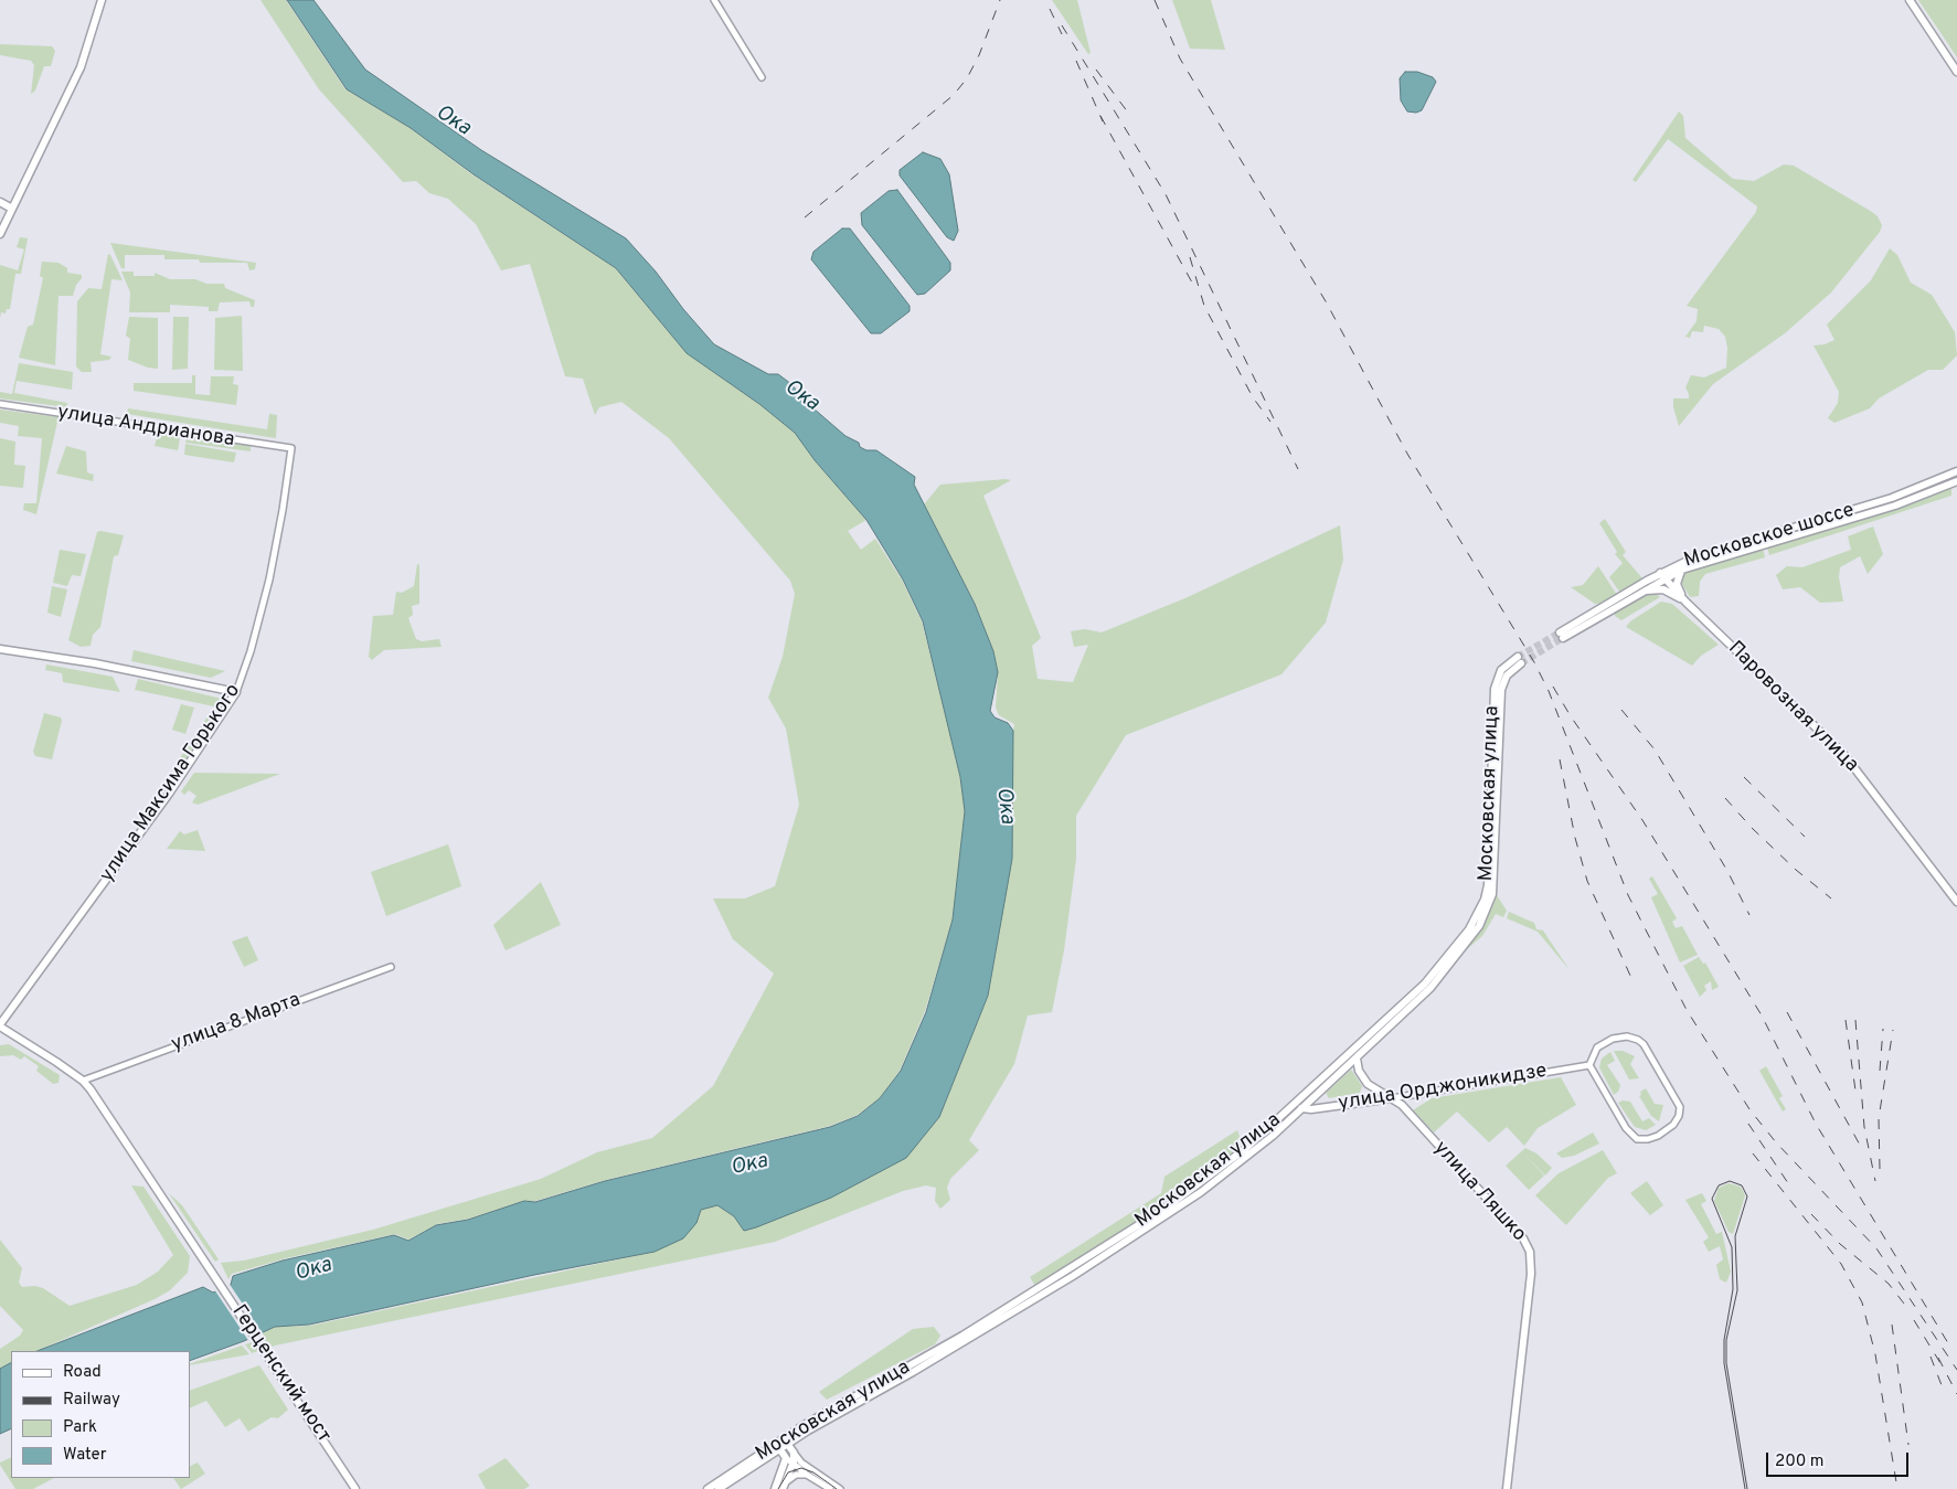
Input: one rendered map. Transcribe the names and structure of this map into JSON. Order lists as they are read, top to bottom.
{
  "streets": {
    "main road": [
      "Московское шоссе",
      "Паровозная улица",
      "улица Максима Горького",
      "Московская улица",
      "улица Орджоникидзе",
      "улица Ляшко",
      "Герценский мост"
    ],
    "street": ["улица Андрианова", "улица 8 Марта"]
  },
  "crossings": [
    ["улица Андрианова", "улица Максима Горького"],
    ["Московское шоссе", "Паровозная улица"],
    ["Московская улица", "улица Орджоникидзе"],
    ["Московская улица", "улица Ляшко"],
    ["улица 8 Марта", "Герценский мост"],
    ["улица Орджоникидзе", "улица Ляшко"]
  ],
  "water": ["Ока"],
  "legend": [
    "Road",
    "Railway",
    "Park",
    "Water"
  ],
  "scale_bar": "200 m"
}
